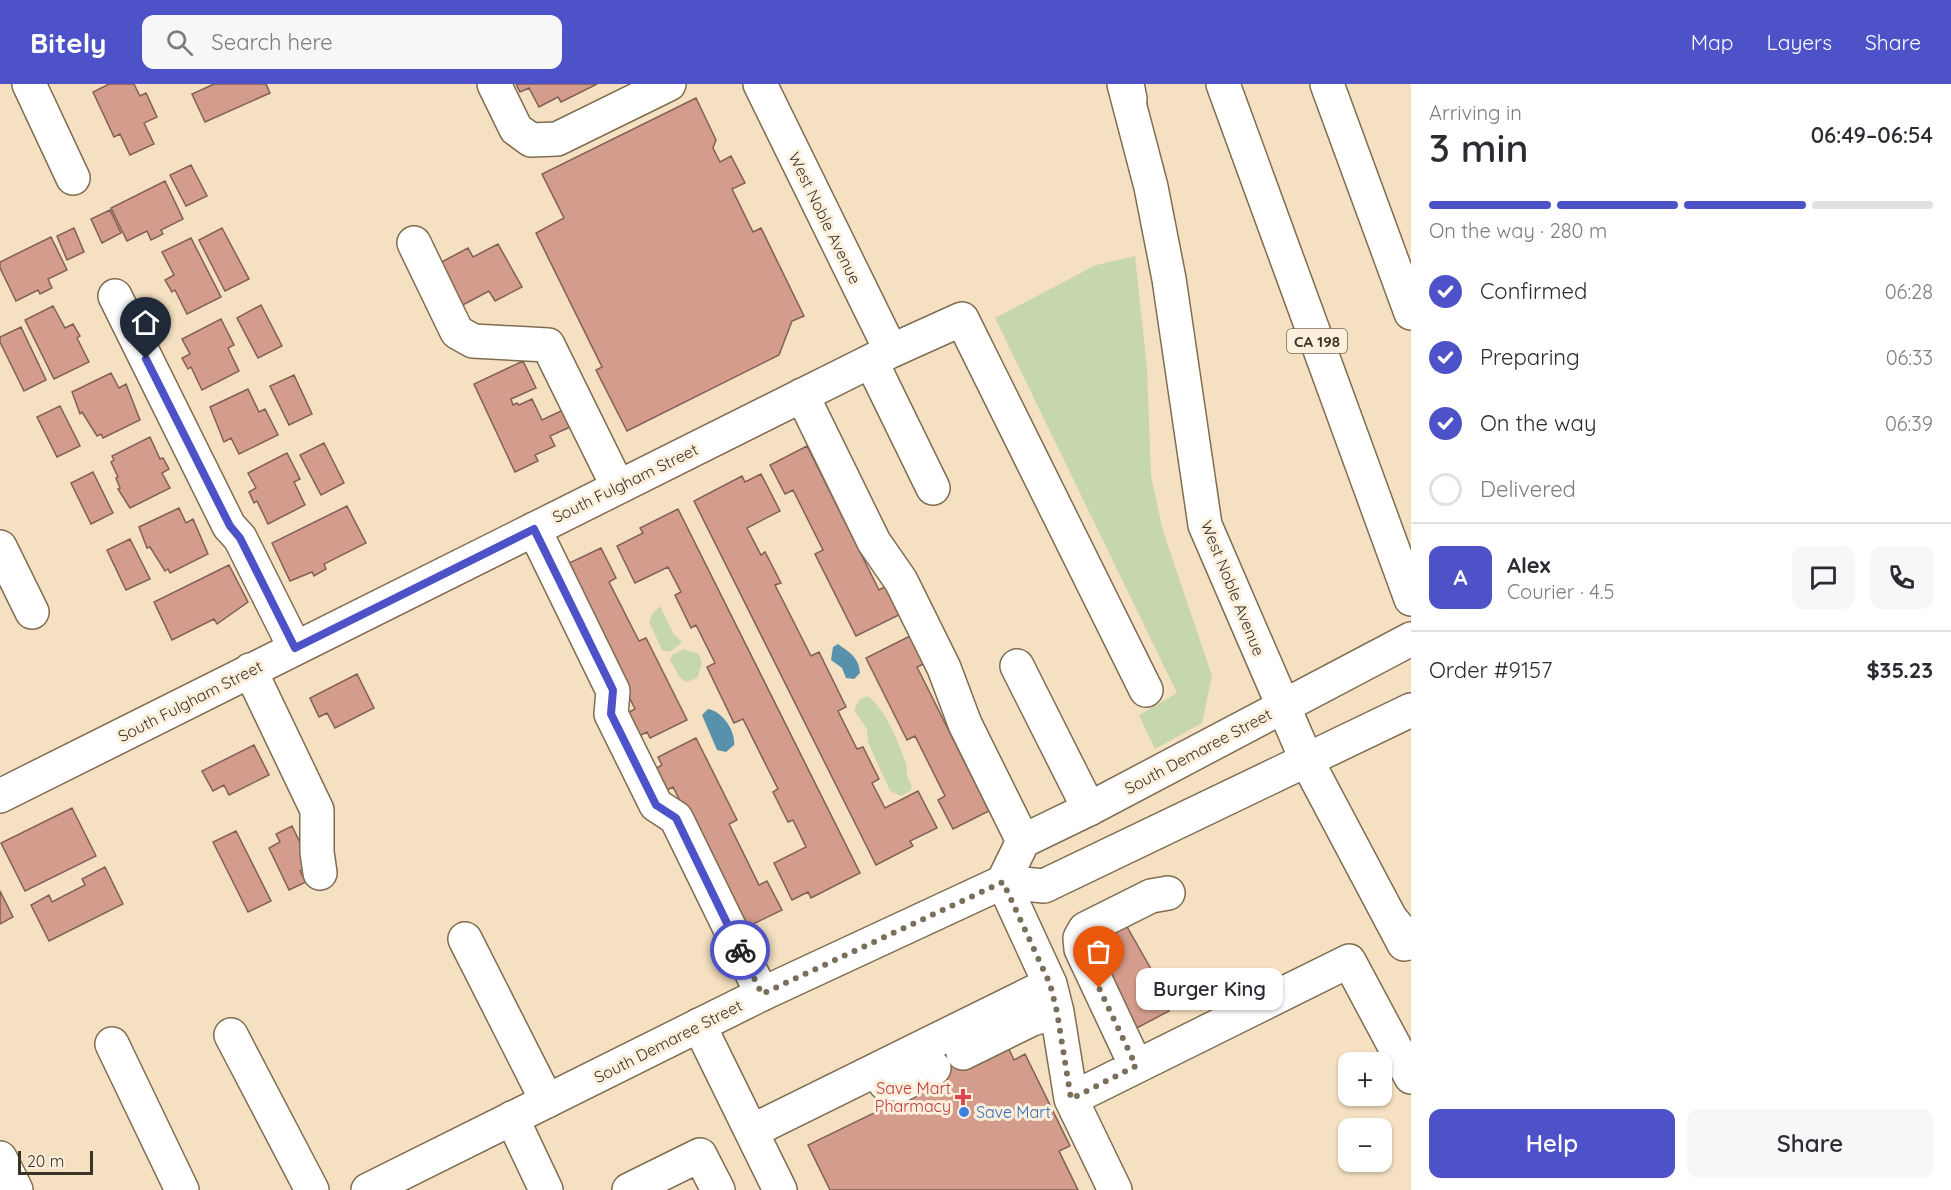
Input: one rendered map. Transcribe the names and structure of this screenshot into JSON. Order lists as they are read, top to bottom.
{
  "streets": {
    "main road": [
      "West Noble Avenue",
      "CA 198",
      "South Fulgham Street",
      "South Demaree Street"
    ]
  },
  "crossings": [
    ["West Noble Avenue", "South Fulgham Street"],
    ["West Noble Avenue", "South Demaree Street"]
  ],
  "places": {
    "other": ["Burger King", "Save Mart"],
    "health": ["Save Mart Pharmacy"]
  },
  "scale_bar": "20 m",
  "page": {
    "header": "Bitely",
    "search": "Search here",
    "nav": ["Map", "Layers", "Share"],
    "heading": ["3 min", "Arriving in", "06:49–06:54"],
    "panel": [
      "Alex",
      "Courier · 4.5",
      "Order #9157",
      "$35.23"
    ],
    "bar": "On the way · 280 m",
    "list": [
      ["Confirmed", "06:28"],
      ["Preparing", "06:33"],
      ["On the way", "06:39"],
      "Delivered"
    ],
    "round": "A",
    "bubble": "Burger King",
    "map_buttons": ["+", "−"],
    "buttons": ["Help", "Share"],
    "scale": "20 m"
  }
}
